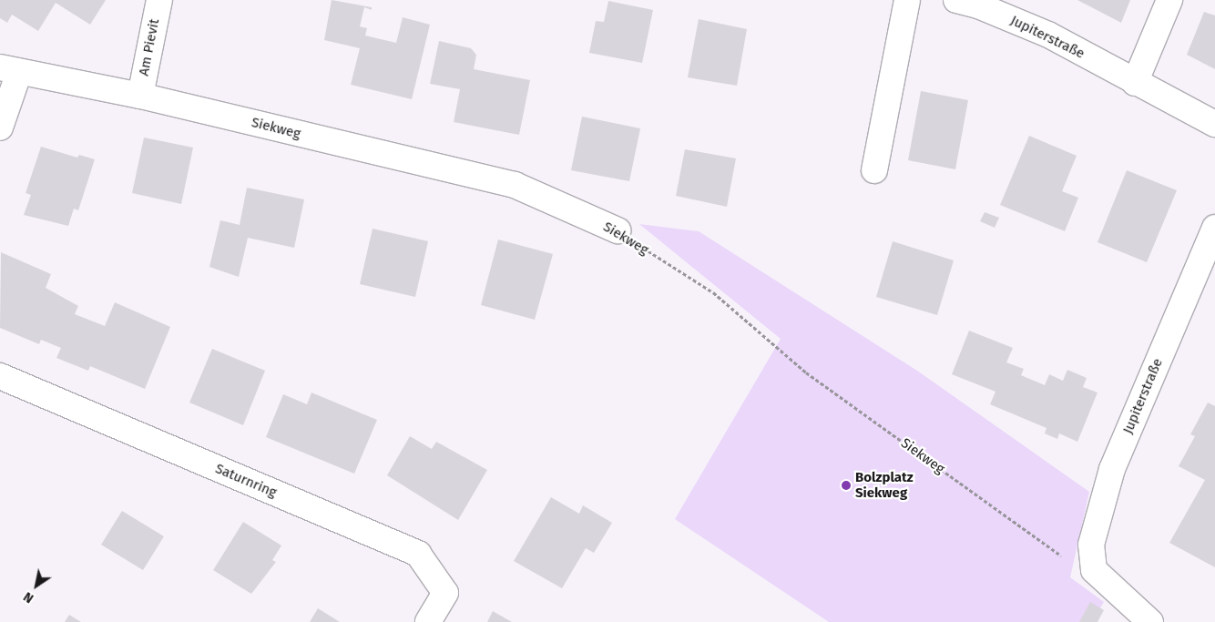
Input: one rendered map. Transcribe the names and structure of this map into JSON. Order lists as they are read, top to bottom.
{
  "streets": {
    "street": [
      "Jupiterstraße",
      "Am Pievit",
      "Siekweg",
      "Saturnring"
    ]
  },
  "crossings": [
    ["Jupiterstraße", "Siekweg"],
    ["Am Pievit", "Siekweg"]
  ],
  "places": ["Bolzplatz Siekweg"],
  "north": "bottom left"
}
